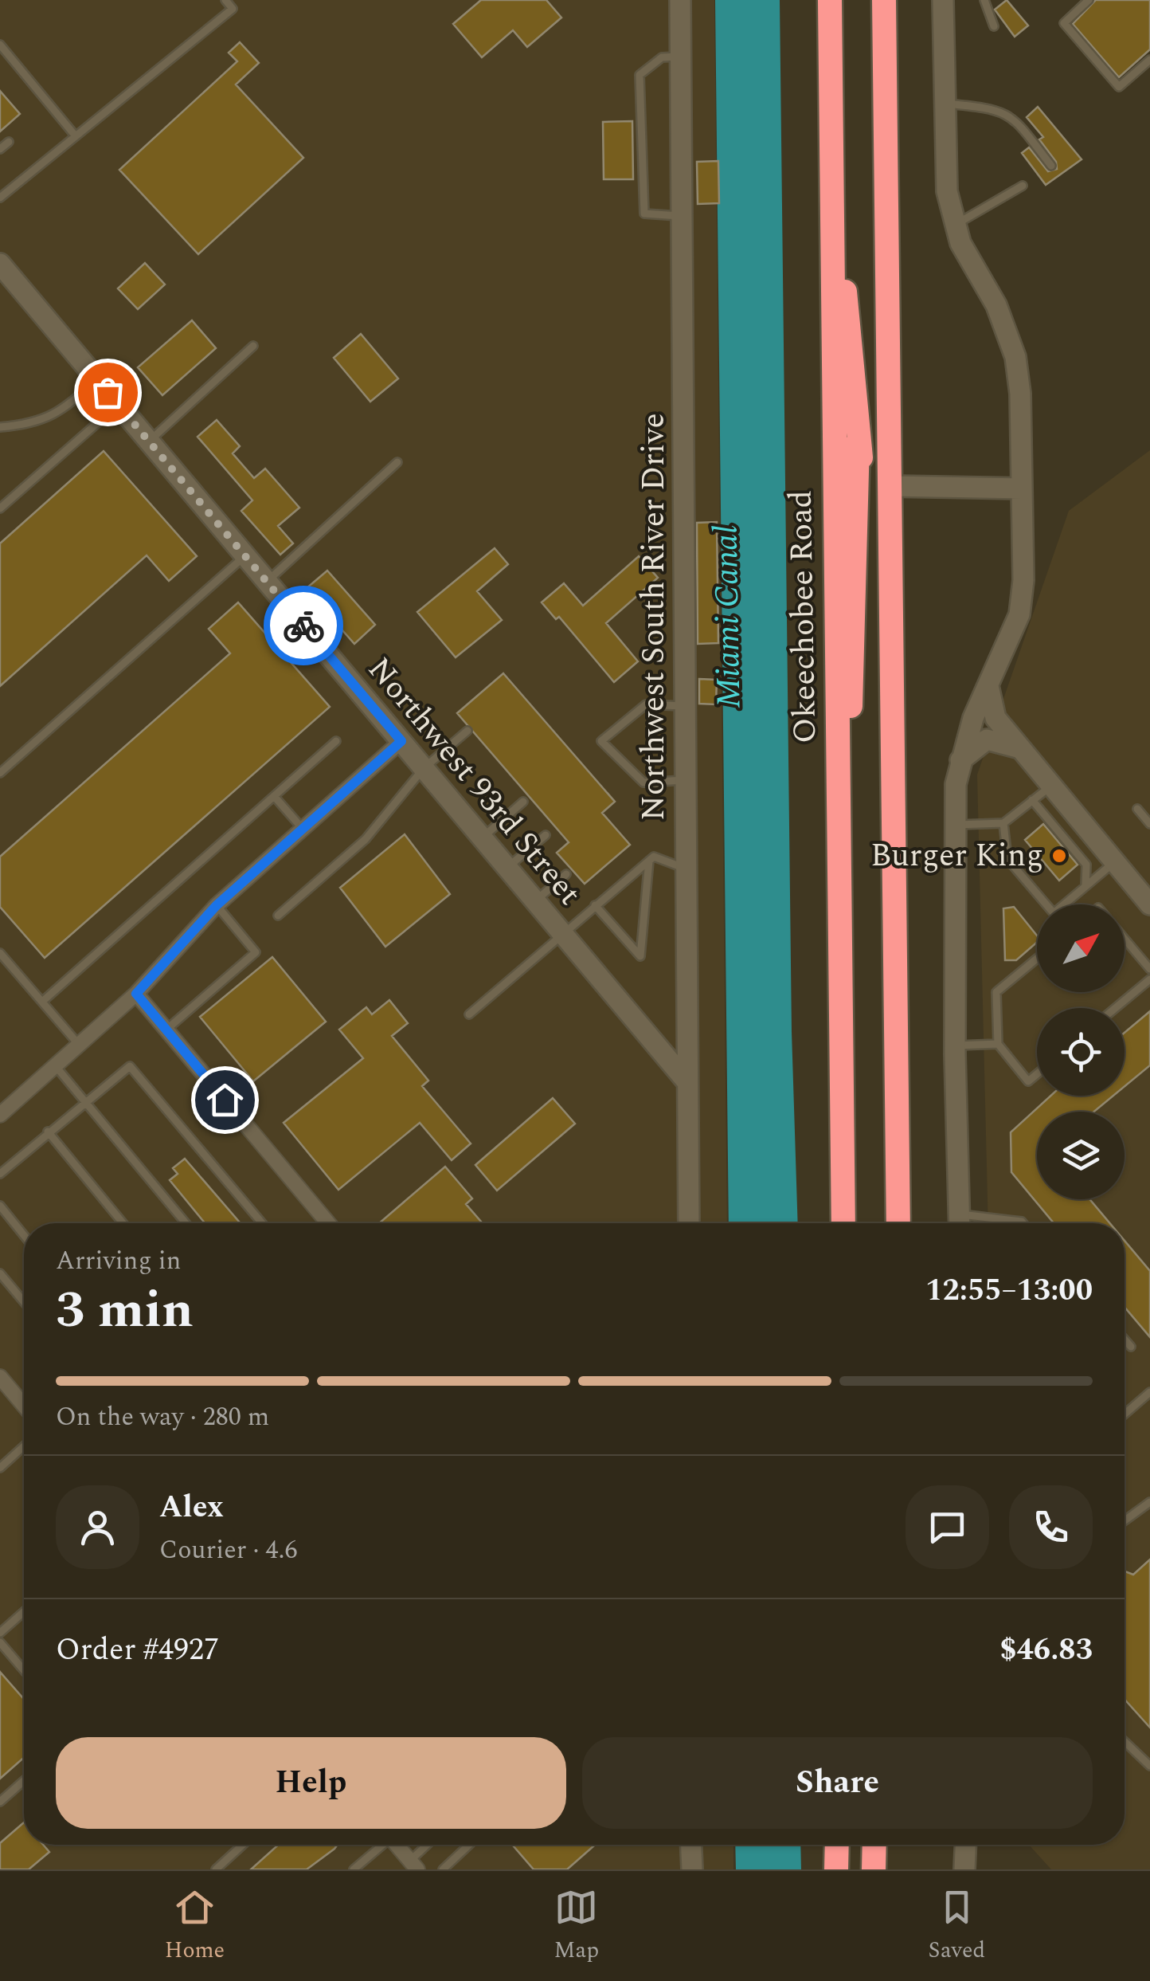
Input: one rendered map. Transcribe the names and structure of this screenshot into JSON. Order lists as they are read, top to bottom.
{
  "streets": {
    "highway": ["Okeechobee Road"],
    "street": ["Northwest South River Drive", "Northwest 93rd Street"]
  },
  "crossings": [
    ["Northwest South River Drive", "Northwest 93rd Street"]
  ],
  "water": ["Miami Canal"],
  "places": ["Burger King"],
  "north": "top right",
  "page": {
    "heading": ["3 min", "Arriving in", "12:55–13:00"],
    "panel": [
      "Alex",
      "Courier · 4.6",
      "Order #4927",
      "$46.83"
    ],
    "bar": "On the way · 280 m",
    "buttons": ["Help", "Share"],
    "tabs": ["Home", "Map", "Saved"]
  }
}
